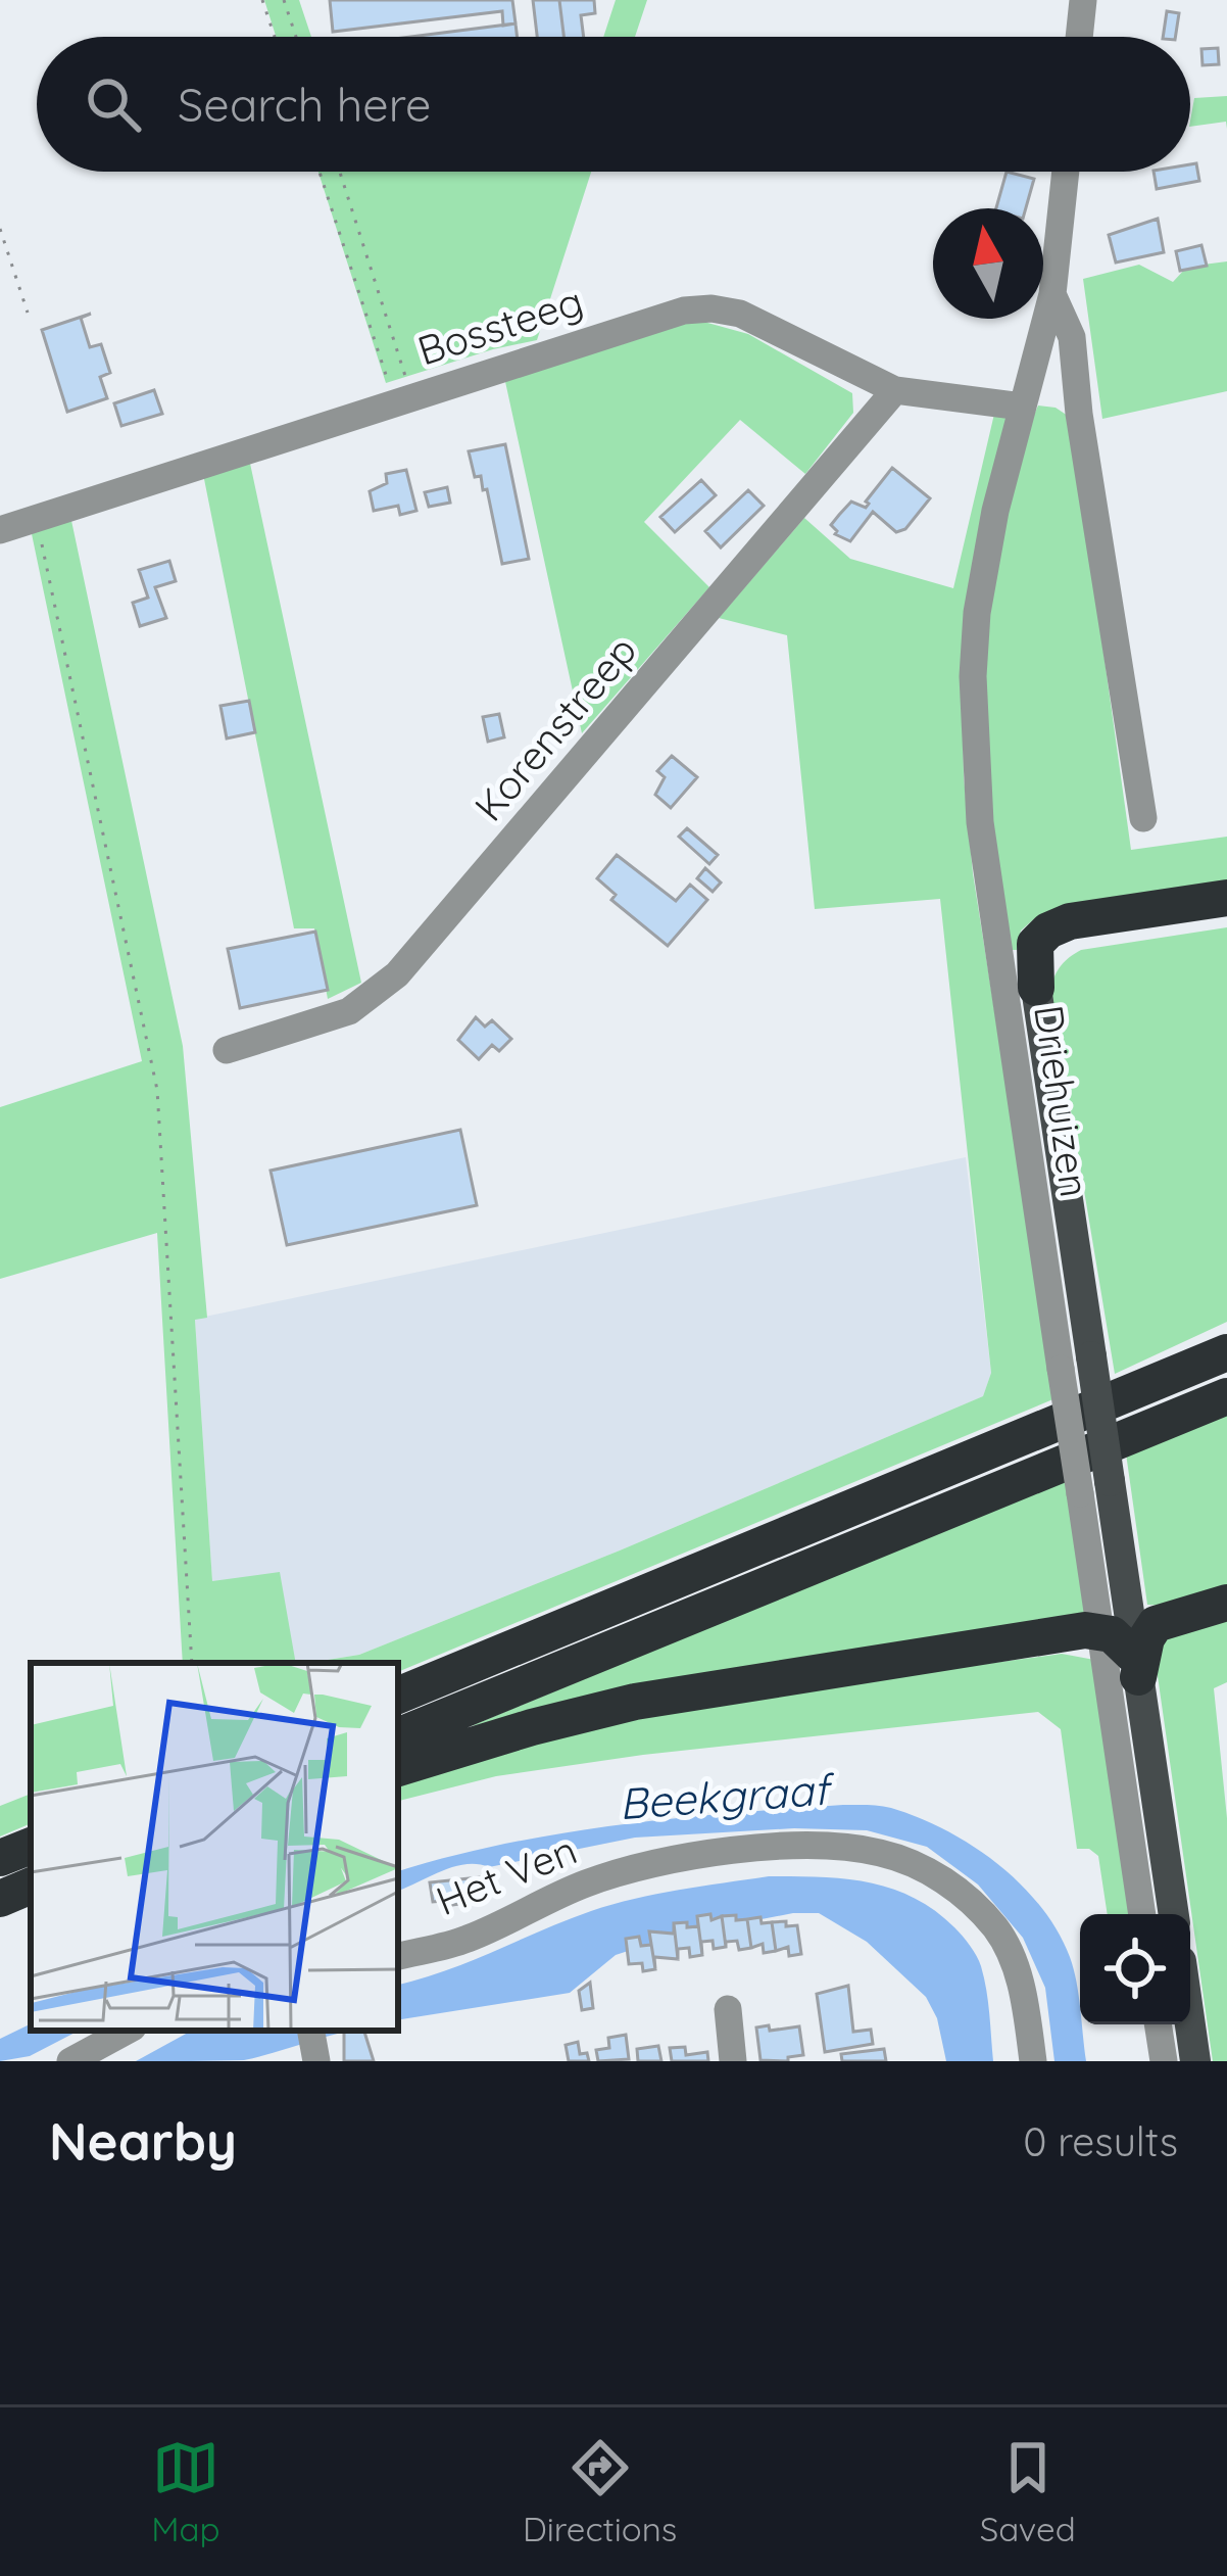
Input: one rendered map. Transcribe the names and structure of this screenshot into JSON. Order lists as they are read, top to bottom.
{
  "streets": {
    "main road": ["Driehuizen"],
    "street": ["Bossteeg", "Korenstreep", "Het Ven"]
  },
  "crossings": [
    ["Bossteeg", "Korenstreep"],
    ["Bossteeg", "Driehuizen"]
  ],
  "water": ["Beekgraaf"],
  "north": "top",
  "page": {
    "search": "Search here",
    "heading": ["Nearby", "0 results"],
    "nav": ["Map", "Directions", "Saved"]
  }
}
